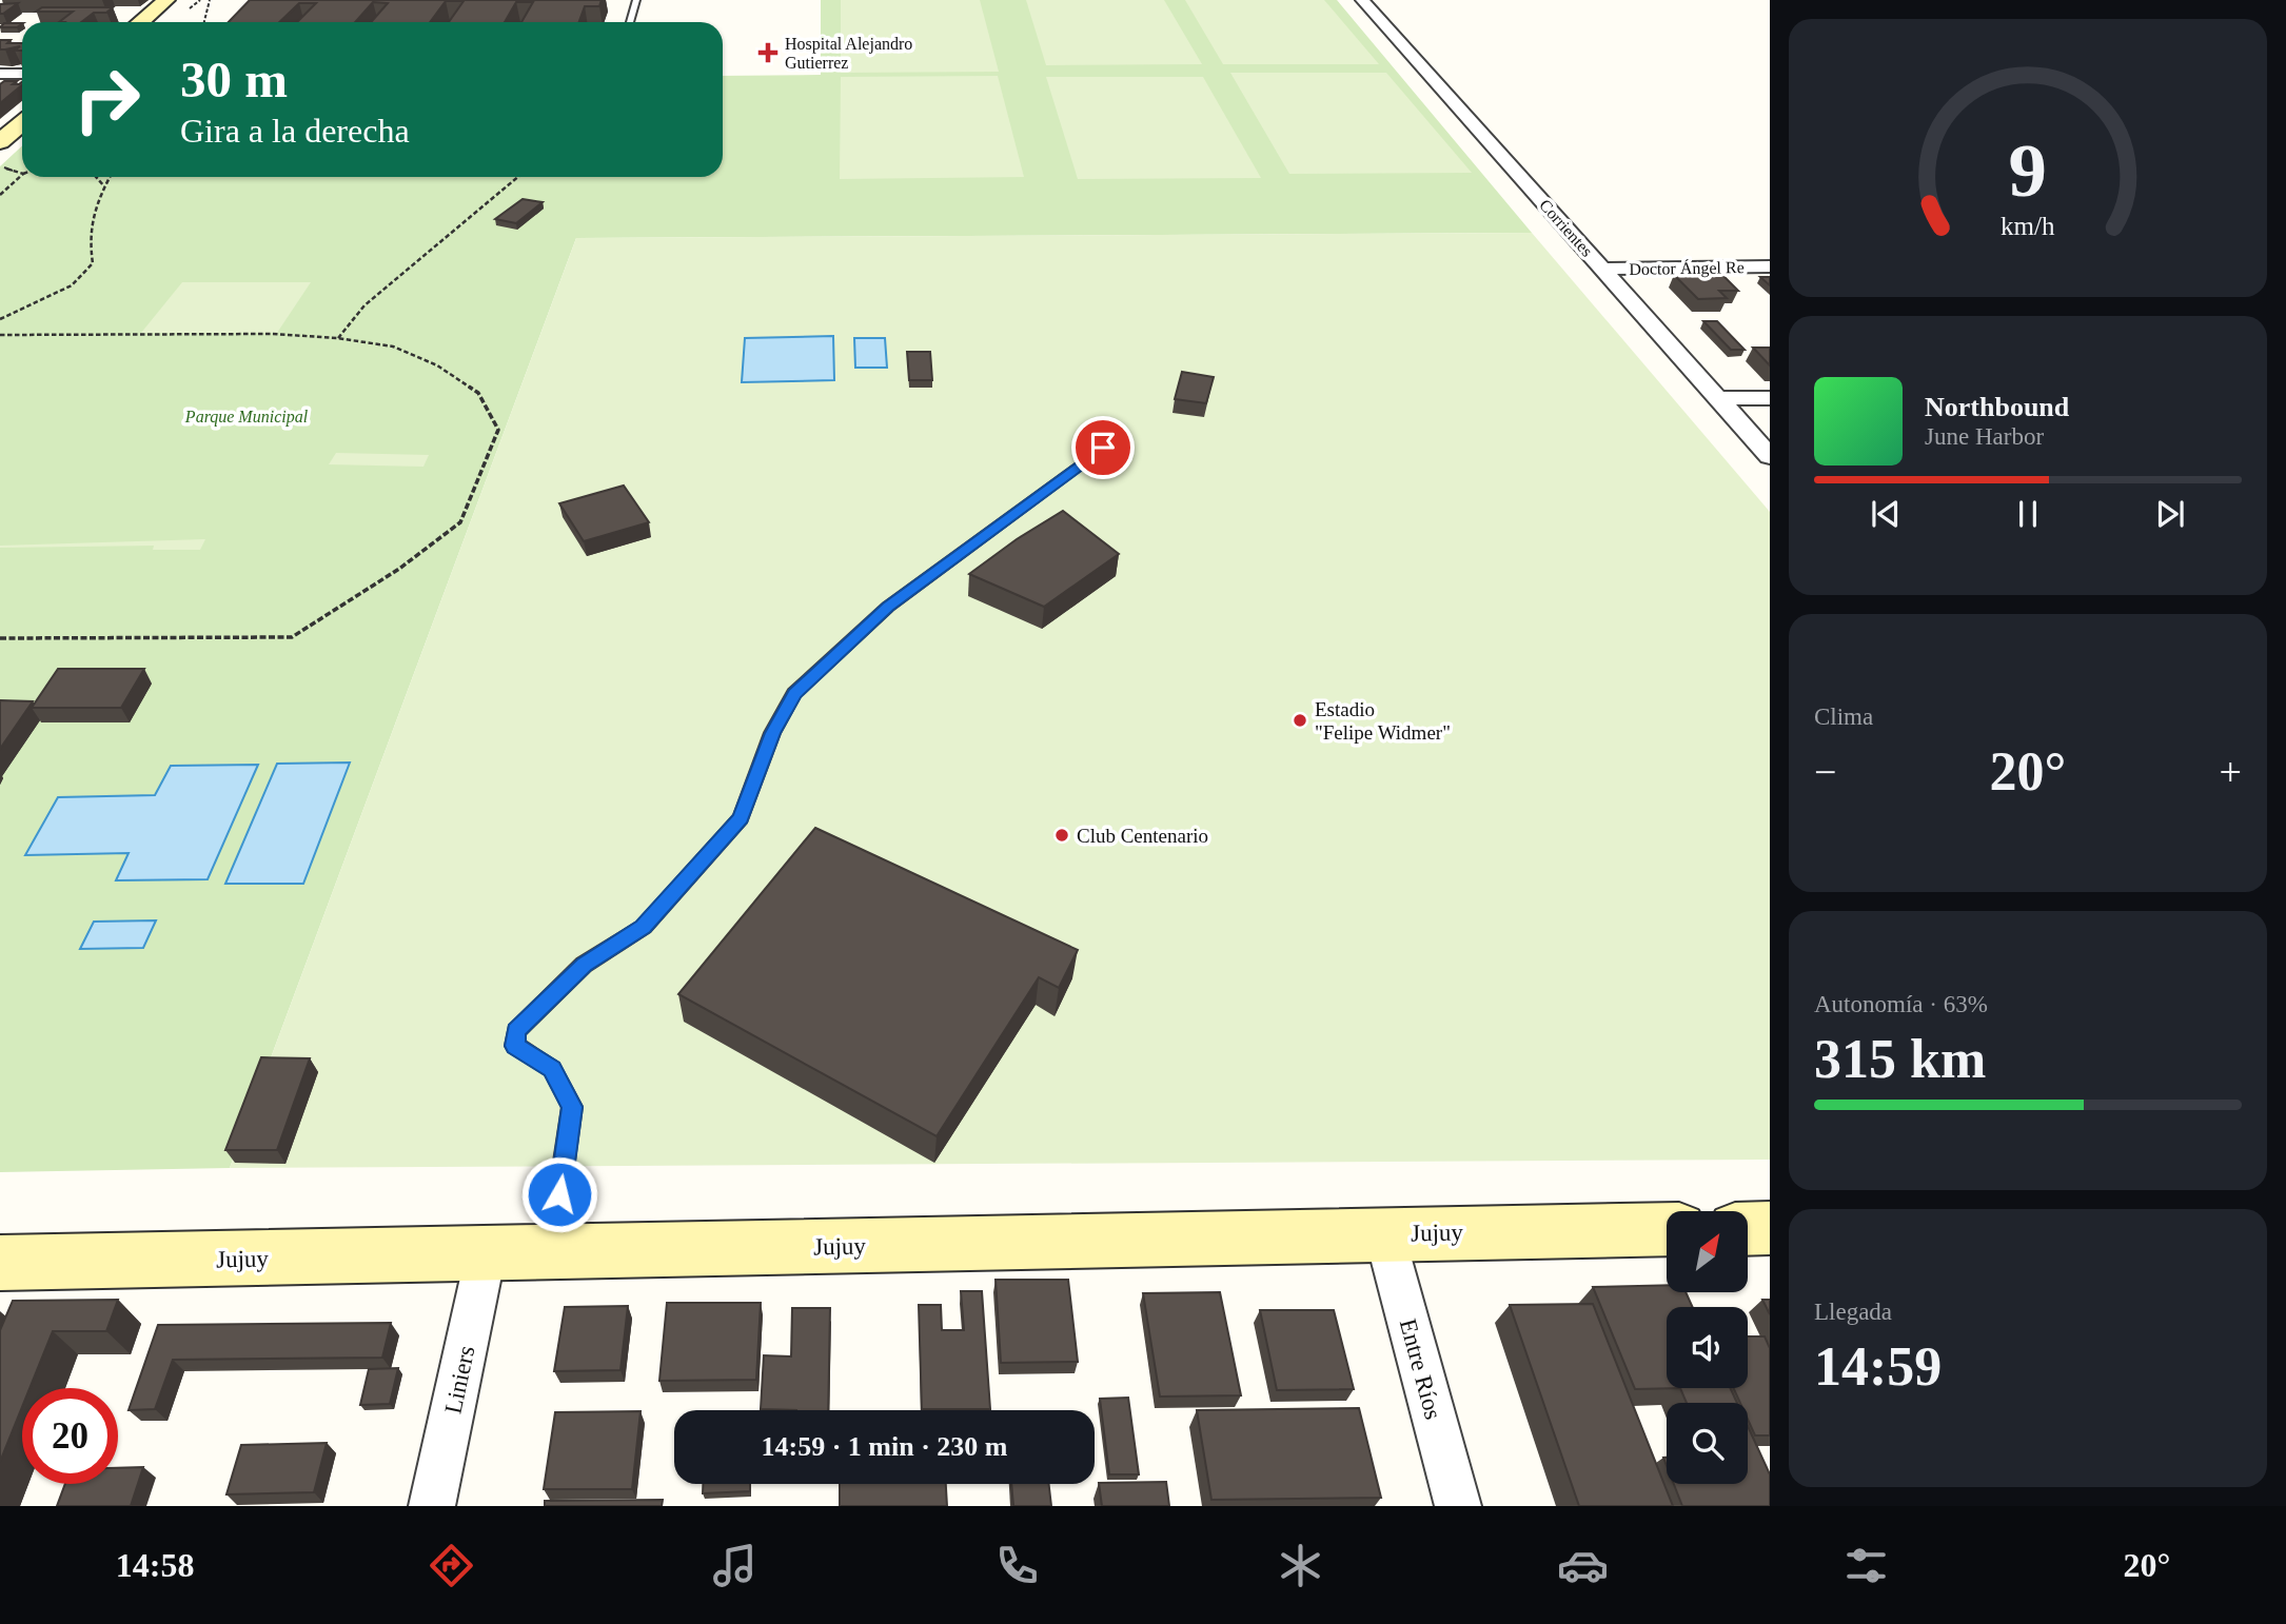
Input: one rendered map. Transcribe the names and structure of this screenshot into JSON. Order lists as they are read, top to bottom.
{
  "streets": {
    "main road": ["Jujuy"],
    "street": [
      "Corrientes",
      "Doctor Ángel Re",
      "Entre Ríos",
      "Liniers"
    ]
  },
  "crossings": [
    ["Corrientes", "Doctor Ángel Re"],
    ["Jujuy", "Entre Ríos"],
    ["Jujuy", "Liniers"]
  ],
  "parks": ["Parque Municipal"],
  "places": {
    "health": ["Hospital Alejandro Gutierrez"],
    "other": ["Estadio \"Felipe Widmer\"", "Club Centenario"]
  },
  "north": "top right",
  "page": {
    "turn": ["30 m", "Gira a la derecha"],
    "song": ["Northbound", "June Harbor"],
    "tile": [
      "Clima",
      ["Autonomía · 63%", "315 km"],
      ["Llegada", "14:59"]
    ],
    "heat": ["−", "20°", "+"],
    "limit": "20",
    "trip": "14:59 · 1 min · 230 m",
    "tabs": ["14:58", "20°"],
    "gauge": ["9", "km/h"]
  }
}
